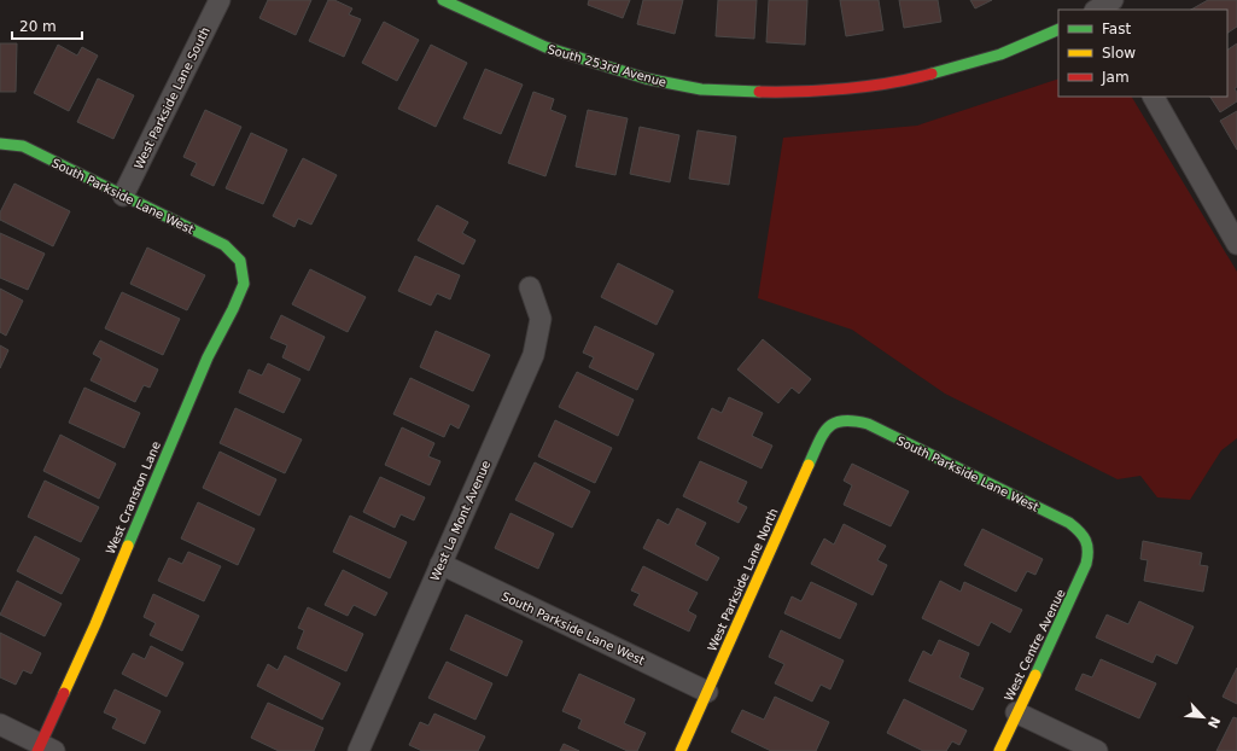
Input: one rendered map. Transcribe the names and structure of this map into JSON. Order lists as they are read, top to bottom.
{
  "streets": {
    "street": [
      "South 253rd Avenue",
      "West Parkside Lane South",
      "South Parkside Lane West",
      "West Cranston Lane",
      "West La Mont Avenue",
      "West Parkside Lane North",
      "West Centre Avenue"
    ]
  },
  "crossings": [
    ["West Parkside Lane South", "South Parkside Lane West"],
    ["South Parkside Lane West", "West Cranston Lane"],
    ["South Parkside Lane West", "West La Mont Avenue"],
    ["South Parkside Lane West", "West Parkside Lane North"],
    ["South Parkside Lane West", "West Centre Avenue"]
  ],
  "legend": ["Fast", "Slow", "Jam"],
  "scale_bar": "20 m",
  "north": "bottom right"
}
